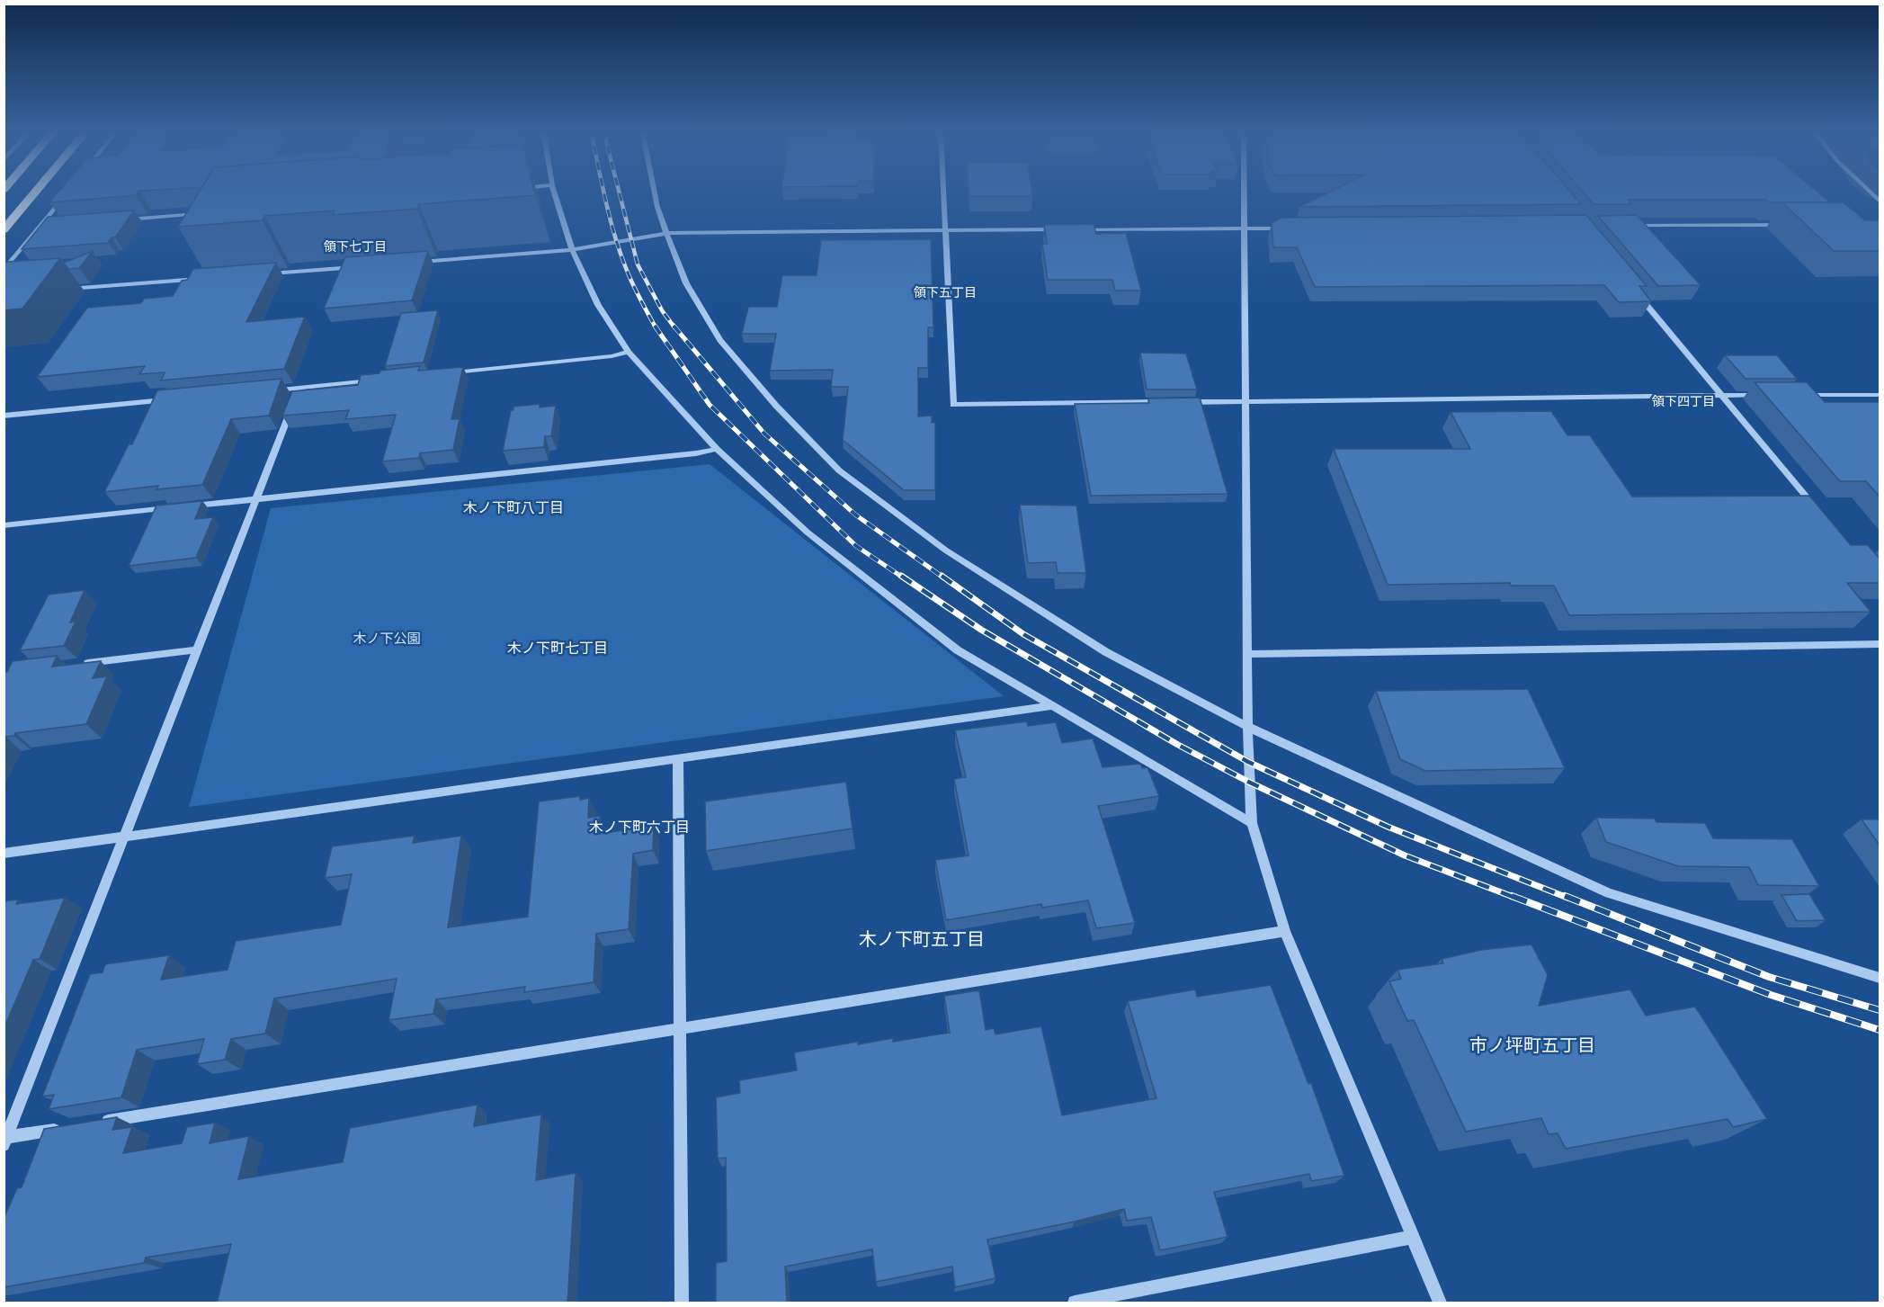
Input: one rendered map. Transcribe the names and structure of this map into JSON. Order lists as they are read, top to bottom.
{
  "districts": [
    "領下七丁目",
    "領下五丁目",
    "領下四丁目",
    "木ノ下町八丁目",
    "木ノ下町七丁目",
    "木ノ下町六丁目",
    "木ノ下町五丁目",
    "市ノ坪町五丁目"
  ],
  "parks": ["木ノ下公園"]
}
